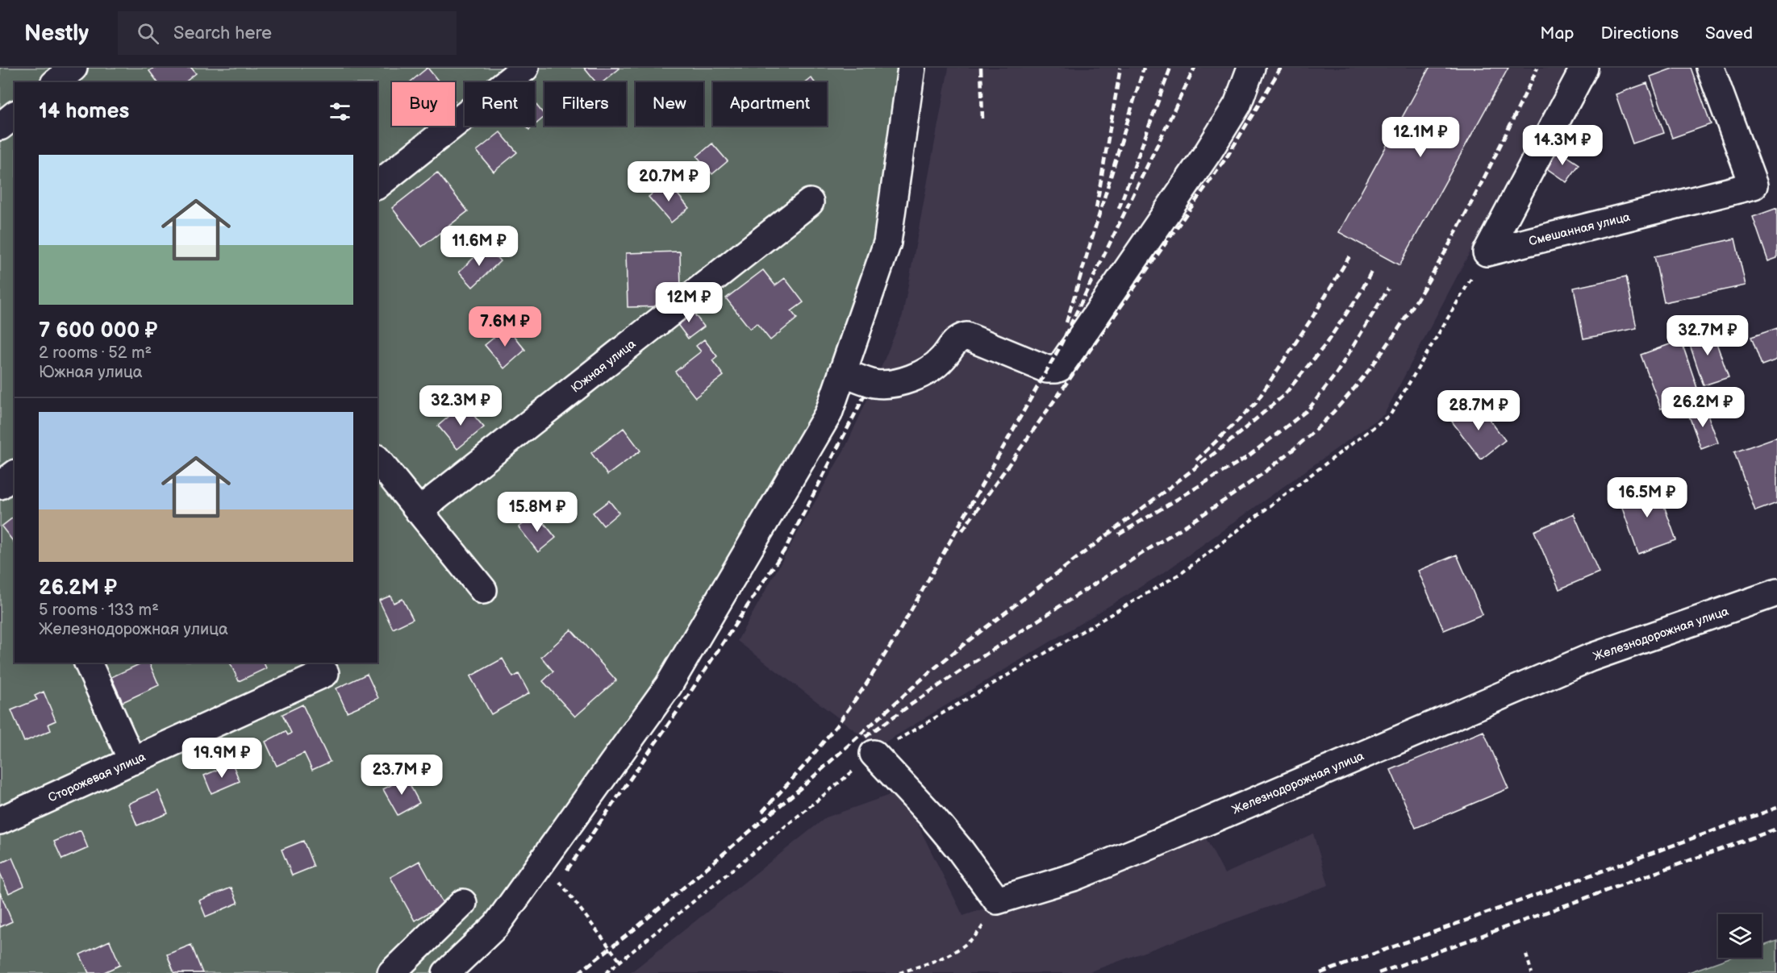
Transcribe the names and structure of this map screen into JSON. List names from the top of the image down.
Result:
{
  "streets": {
    "street": [
      "Смешанная улица",
      "Южная улица",
      "Железнодорожная улица",
      "Сторожевая улица"
    ]
  },
  "page": {
    "header": "Nestly",
    "search": "Search here",
    "nav": ["Map", "Directions", "Saved"],
    "chip": [
      "Buy",
      "Rent",
      "Filters",
      "New",
      "Apartment"
    ],
    "heading": "14 homes",
    "price": [
      "12.1M ₽",
      "14.3M ₽",
      "20.7M ₽",
      "11.6M ₽",
      "12M ₽",
      "7.6M ₽",
      "32.7M ₽",
      "32.3M ₽",
      "26.2M ₽",
      "28.7M ₽",
      "16.5M ₽",
      "15.8M ₽",
      "19.9M ₽",
      "23.7M ₽"
    ],
    "list": [
      {
        "name": "7 600 000 ₽",
        "note": "2 rooms · 52 m² · Южная улица"
      },
      {
        "name": "26.2M ₽",
        "note": "5 rooms · 133 m² · Железнодорожная улица"
      }
    ]
  }
}
